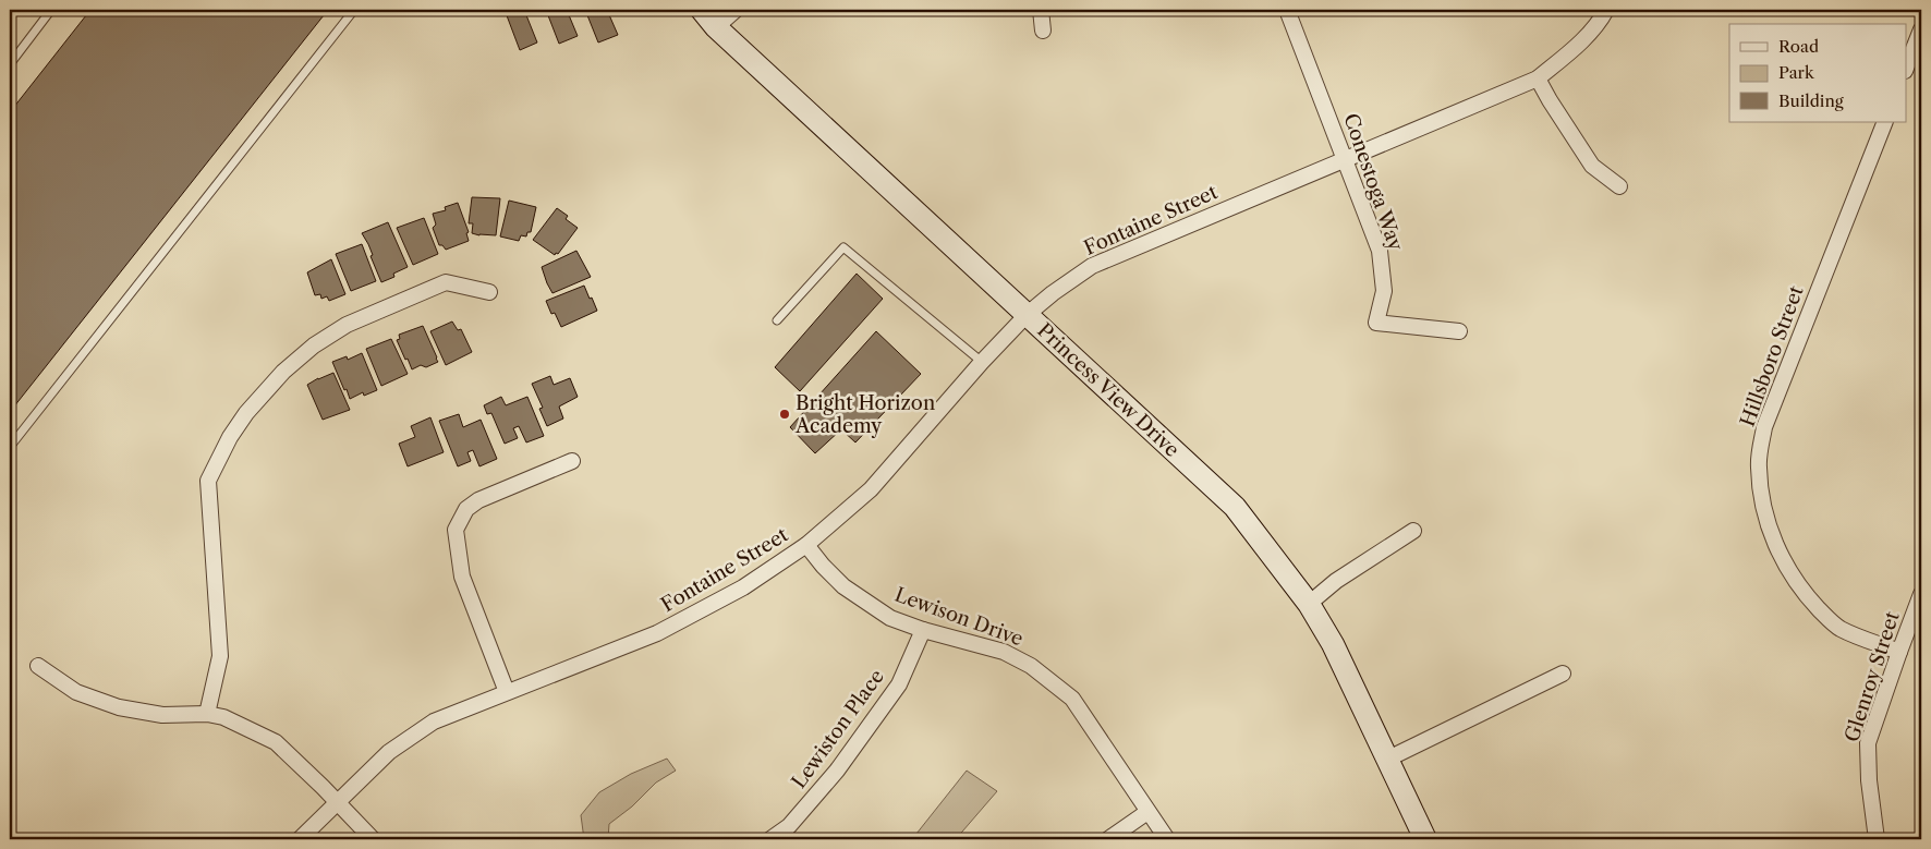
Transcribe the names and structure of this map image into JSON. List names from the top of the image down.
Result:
{
  "streets": {
    "main road": ["Princess View Drive"],
    "street": [
      "Conestoga Way",
      "Fontaine Street",
      "Hillsboro Street",
      "Lewison Drive",
      "Glenroy Street",
      "Lewiston Place"
    ]
  },
  "crossings": [
    ["Conestoga Way", "Fontaine Street"],
    ["Fontaine Street", "Princess View Drive"],
    ["Fontaine Street", "Lewison Drive"],
    ["Hillsboro Street", "Glenroy Street"],
    ["Lewison Drive", "Lewiston Place"]
  ],
  "places": ["Bright Horizon Academy"],
  "legend": ["Road", "Park", "Building"]
}
